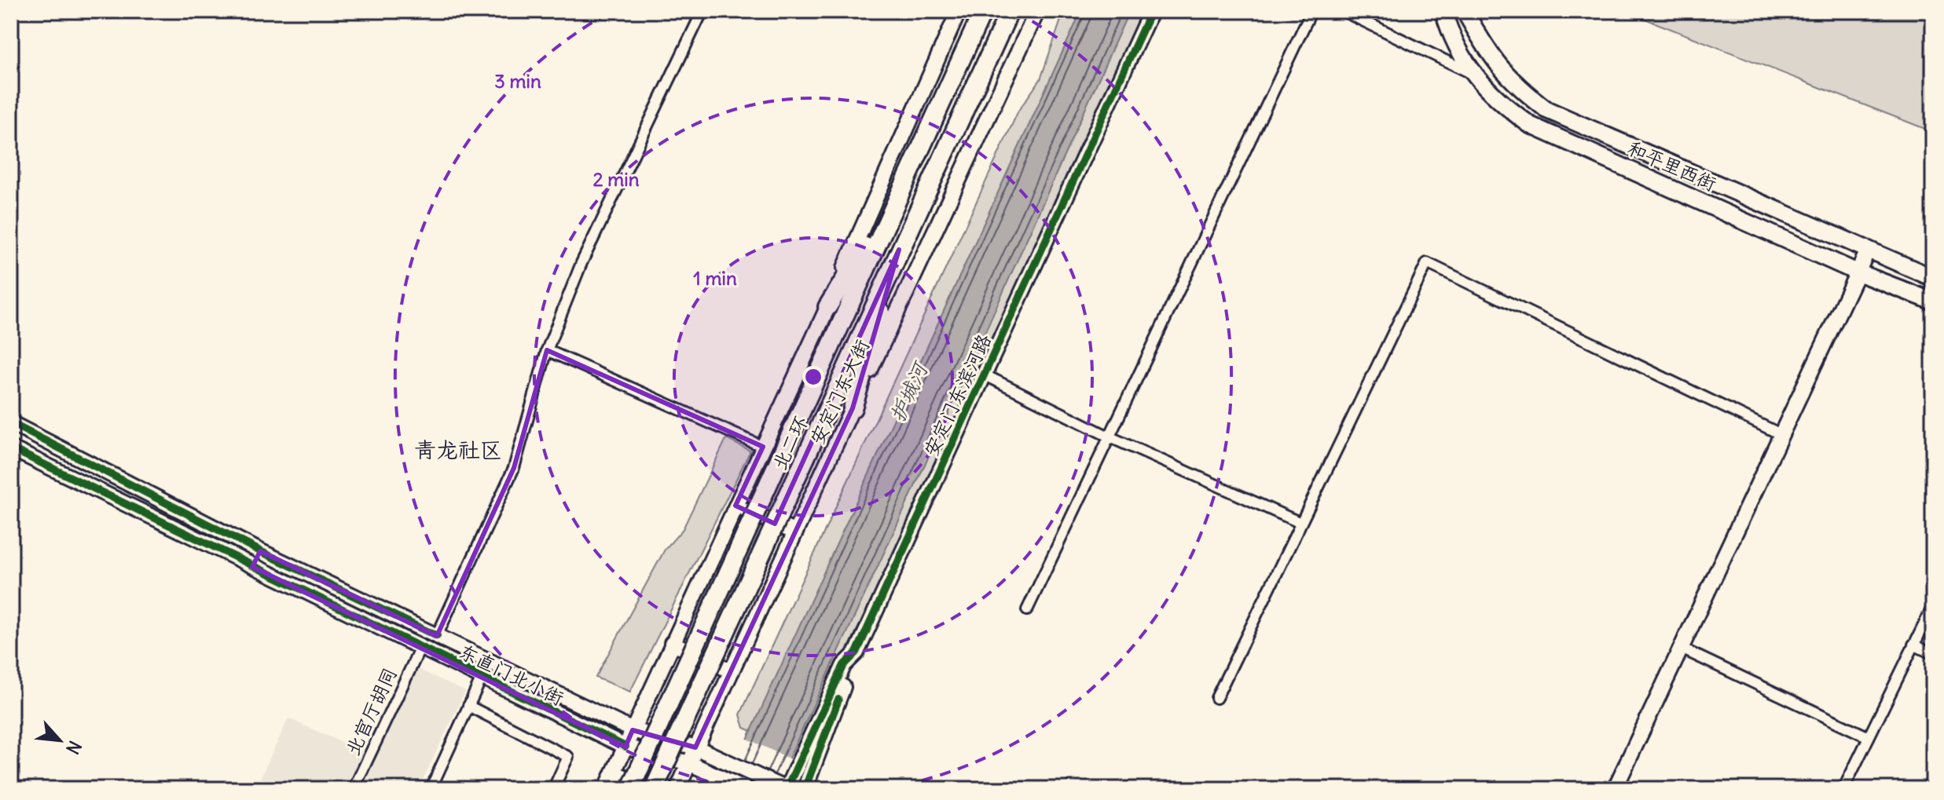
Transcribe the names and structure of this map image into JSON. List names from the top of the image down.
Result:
{
  "streets": {
    "highway": ["北二环"],
    "main road": ["和平里西街"],
    "street": [
      "安定门东大街",
      "安定门东滨河路",
      "东直门北小街",
      "北官厅胡同"
    ]
  },
  "crossings": [
    ["安定门东大街", "东直门北小街"],
    ["安定门东滨河路", "东直门北小街"],
    ["东直门北小街", "北官厅胡同"]
  ],
  "districts": ["青龙社区"],
  "water": ["护城河"],
  "north": "bottom right",
  "rings": ["3 min", "2 min", "1 min"]
}
